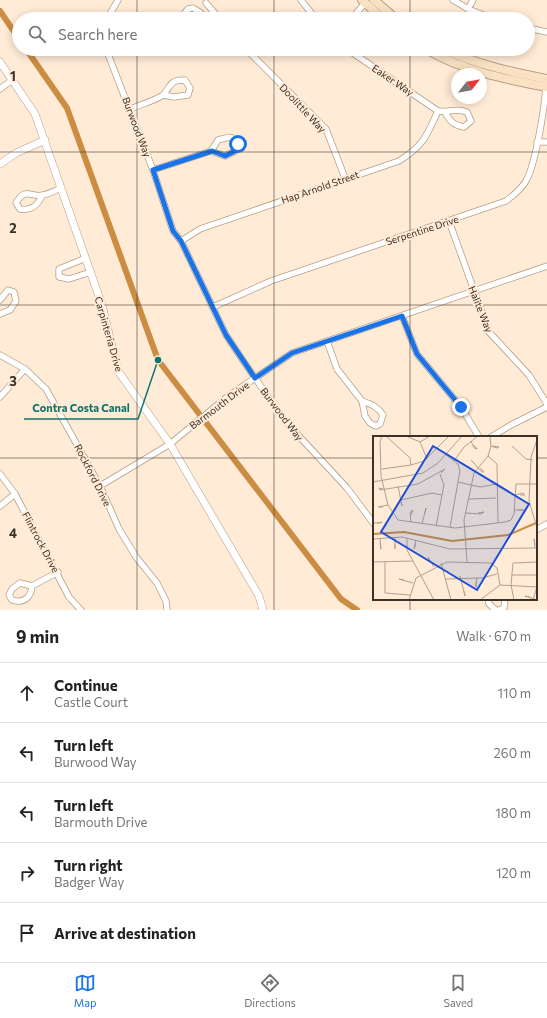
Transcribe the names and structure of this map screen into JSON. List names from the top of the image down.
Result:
{
  "streets": {
    "street": [
      "Eaker Way",
      "Doolittle Way",
      "Burwood Way",
      "Hap Arnold Street",
      "Serpentine Drive",
      "Halite Way",
      "Carpinteria Drive",
      "Barmouth Drive",
      "Rockford Drive",
      "Flintrock Drive"
    ]
  },
  "crossings": [
    ["Eaker Way", "Hap Arnold Street"],
    ["Doolittle Way", "Hap Arnold Street"],
    ["Burwood Way", "Hap Arnold Street"],
    ["Burwood Way", "Serpentine Drive"],
    ["Burwood Way", "Barmouth Drive"],
    ["Serpentine Drive", "Halite Way"],
    ["Halite Way", "Barmouth Drive"],
    ["Carpinteria Drive", "Barmouth Drive"],
    ["Barmouth Drive", "Rockford Drive"]
  ],
  "places": ["Contra Costa Canal"],
  "north": "top right",
  "page": {
    "search": "Search here",
    "heading": ["9 min", "Walk · 670 m"],
    "list": [
      ["Continue", "Castle Court", "110 m"],
      ["Turn left", "Burwood Way", "260 m"],
      ["Turn left", "Barmouth Drive", "180 m"],
      ["Turn right", "Badger Way", "120 m"],
      "Arrive at destination"
    ],
    "nav": ["Map", "Directions", "Saved"]
  },
  "grid": {
    "rows": [
      "1",
      "2",
      "3",
      "4"
    ]
  }
}
